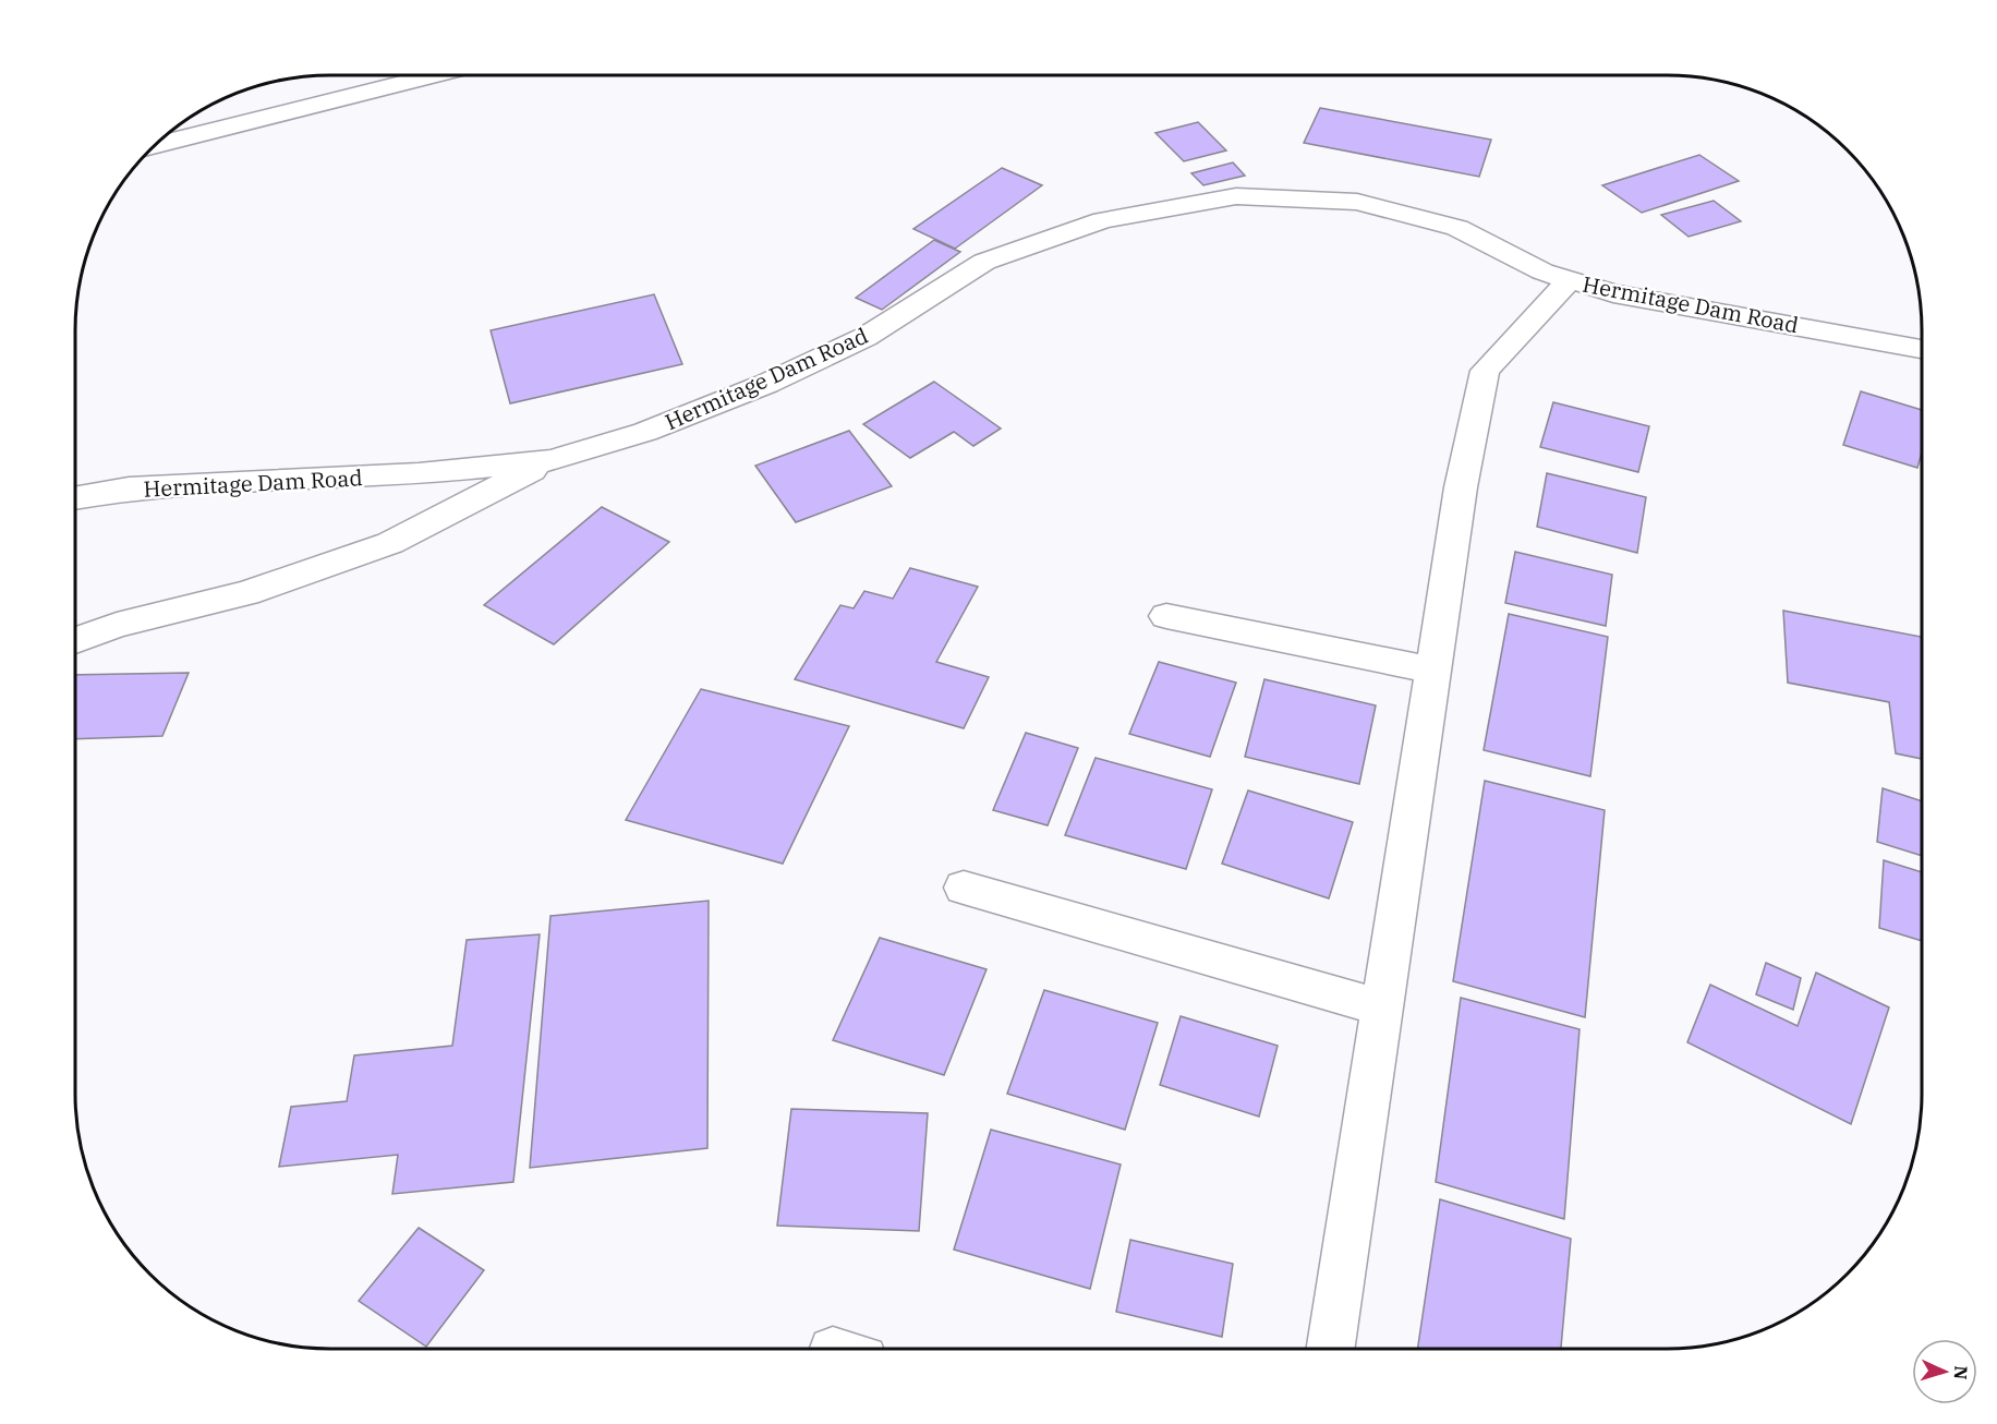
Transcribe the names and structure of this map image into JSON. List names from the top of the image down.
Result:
{
  "streets": {
    "street": ["Hermitage Dam Road"]
  },
  "north": "right"
}
